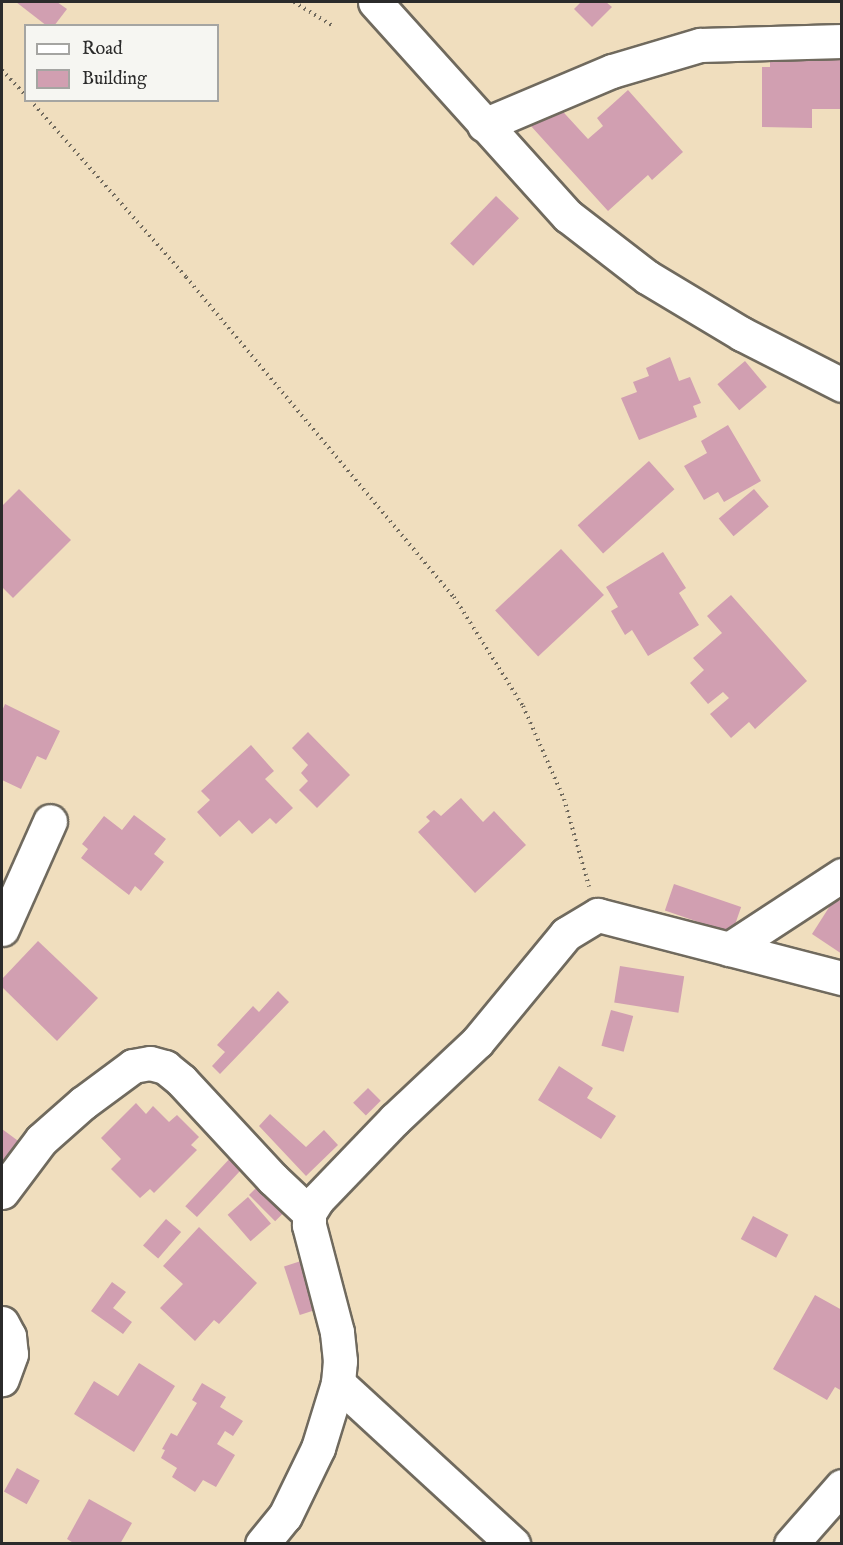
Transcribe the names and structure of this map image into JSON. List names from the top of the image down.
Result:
{
  "legend": ["Road", "Building"]
}
